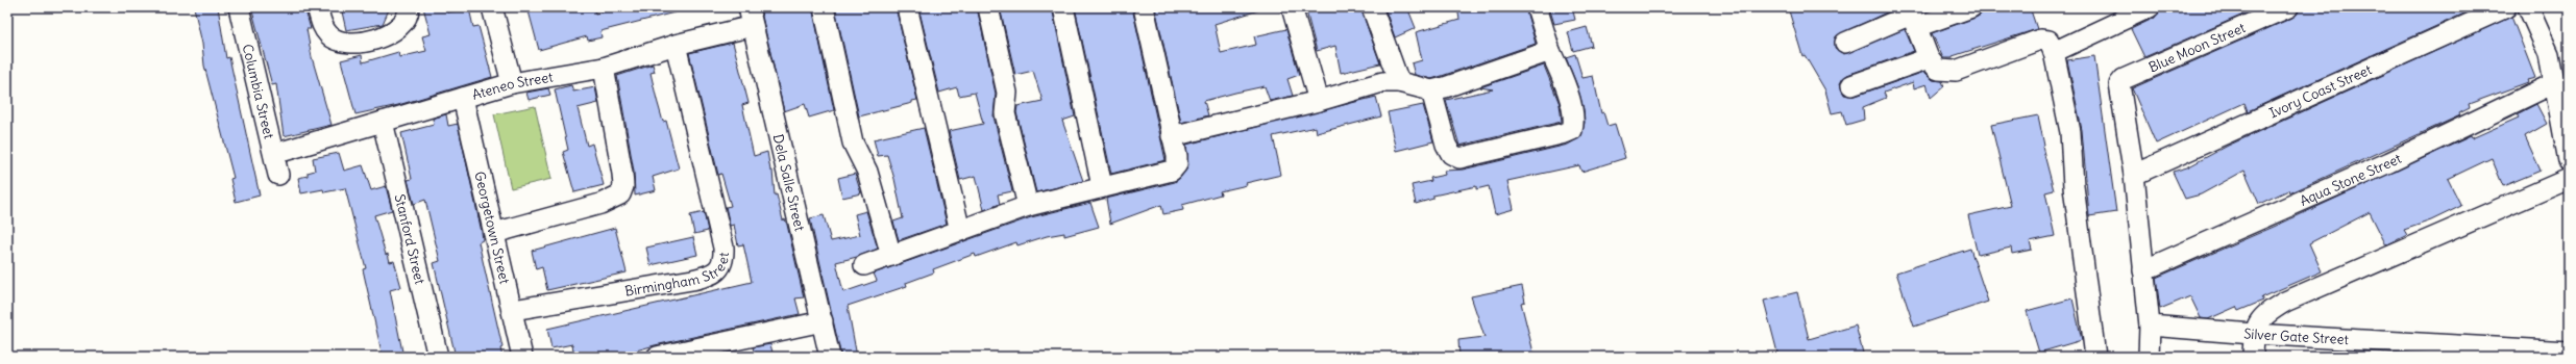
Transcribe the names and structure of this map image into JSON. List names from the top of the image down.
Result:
{
  "streets": {
    "street": [
      "Blue Moon Street",
      "Ateneo Street",
      "Ivory Coast Street",
      "Columbia Street",
      "Aqua Stone Street",
      "Dela Salle Street",
      "Georgetown Street",
      "Stanford Street",
      "Birmingham Street",
      "Silver Gate Street"
    ]
  },
  "crossings": [
    ["Blue Moon Street", "Ivory Coast Street"],
    ["Ateneo Street", "Columbia Street"],
    ["Ateneo Street", "Dela Salle Street"],
    ["Ateneo Street", "Georgetown Street"],
    ["Ateneo Street", "Stanford Street"],
    ["Ateneo Street", "Birmingham Street"],
    ["Georgetown Street", "Birmingham Street"]
  ]
}
